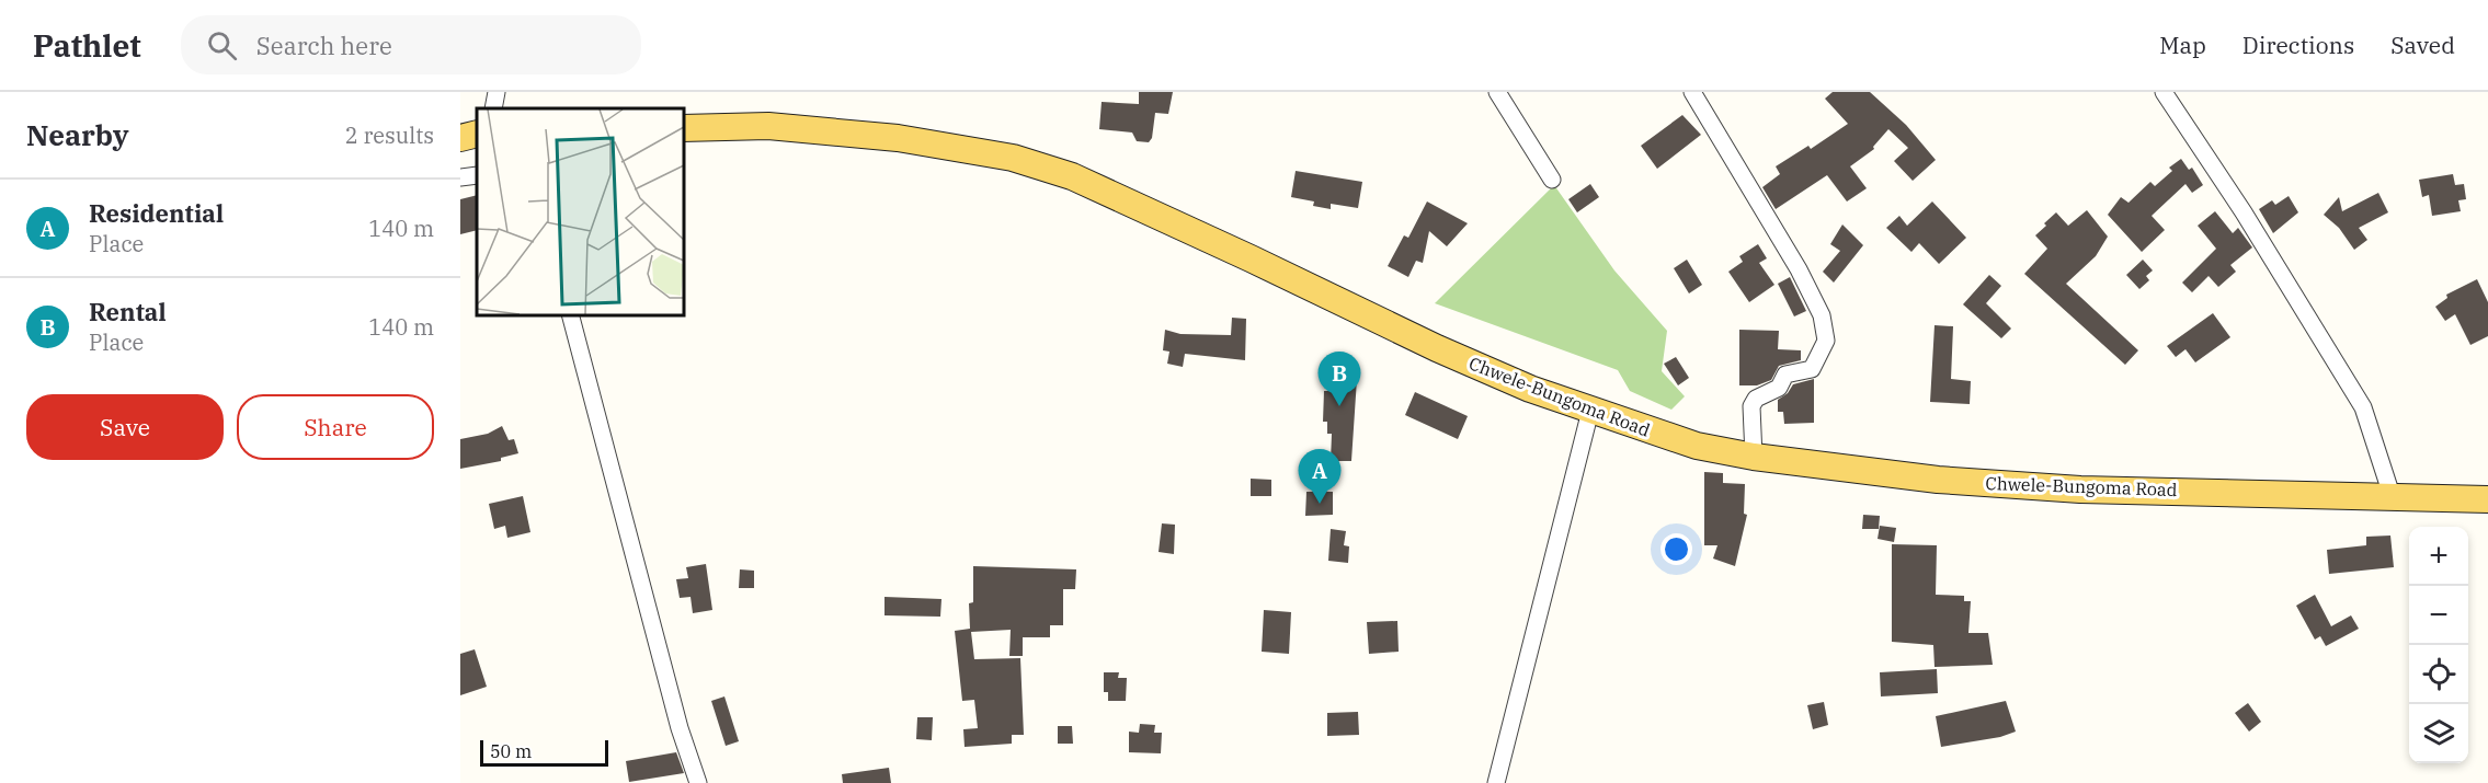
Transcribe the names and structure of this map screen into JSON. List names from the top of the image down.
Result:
{
  "streets": {
    "main road": ["Chwele-Bungoma Road"]
  },
  "scale_bar": "50 m",
  "page": {
    "header": "Pathlet",
    "search": "Search here",
    "nav": ["Map", "Directions", "Saved"],
    "heading": ["Nearby", "2 results"],
    "list": [
      {
        "mark": "A",
        "name": "Residential",
        "note": "Place",
        "value": "140 m"
      },
      {
        "mark": "B",
        "name": "Rental",
        "note": "Place",
        "value": "140 m"
      }
    ],
    "pins": ["B", "A"],
    "buttons": ["Save", "Share"],
    "map_buttons": ["+", "−"],
    "scale": "50 m"
  }
}
